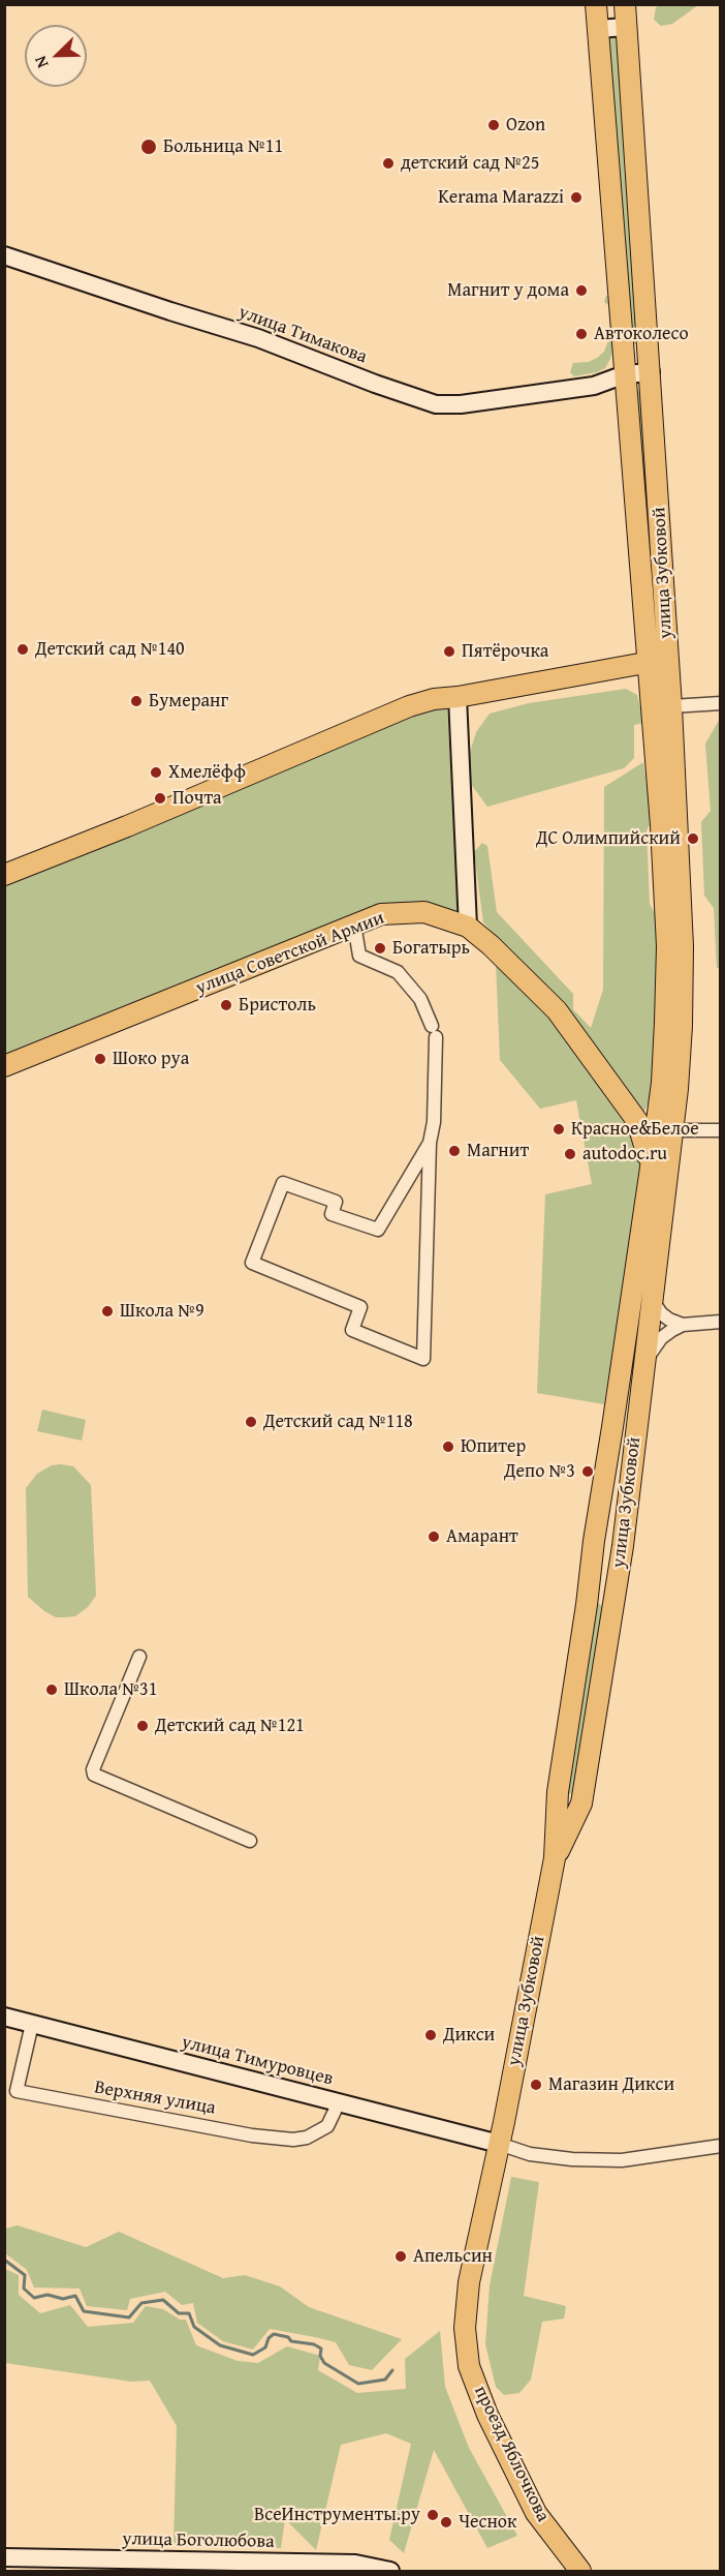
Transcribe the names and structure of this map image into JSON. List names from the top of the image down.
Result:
{
  "streets": {
    "main road": ["улица Зубковой", "улица Советской Армии", "проезд Яблочкова"],
    "street": [
      "улица Тимакова",
      "улица Тимуровцев",
      "Верхняя улица",
      "улица Боголюбова"
    ]
  },
  "crossings": [
    ["улица Тимакова", "улица Зубковой"],
    ["улица Зубковой", "улица Советской Армии"],
    ["улица Зубковой", "улица Тимуровцев"],
    ["улица Зубковой", "проезд Яблочкова"],
    ["улица Тимуровцев", "Верхняя улица"],
    ["улица Тимуровцев", "проезд Яблочкова"]
  ],
  "places": [
    "Ozon",
    "Больница №11",
    "детский сад №25",
    "Kerama Marazzi",
    "Магнит у дома",
    "Автоколесо",
    "Детский сад №140",
    "Пятёрочка",
    "Бумеранг",
    "Хмелёфф",
    "Почта",
    "ДС Олимпийский",
    "Богатырь",
    "Бристоль",
    "Шоко руа",
    "Красное&Белое",
    "Магнит",
    "autodoc.ru",
    "Школа №9",
    "Детский сад №118",
    "Юпитер",
    "Депо №3",
    "Амарант",
    "Школа №31",
    "Детский сад №121",
    "Дикси",
    "Магазин Дикси",
    "Апельсин",
    "ВсеИнструменты.ру",
    "Чеснок"
  ],
  "north": "bottom left"
}
